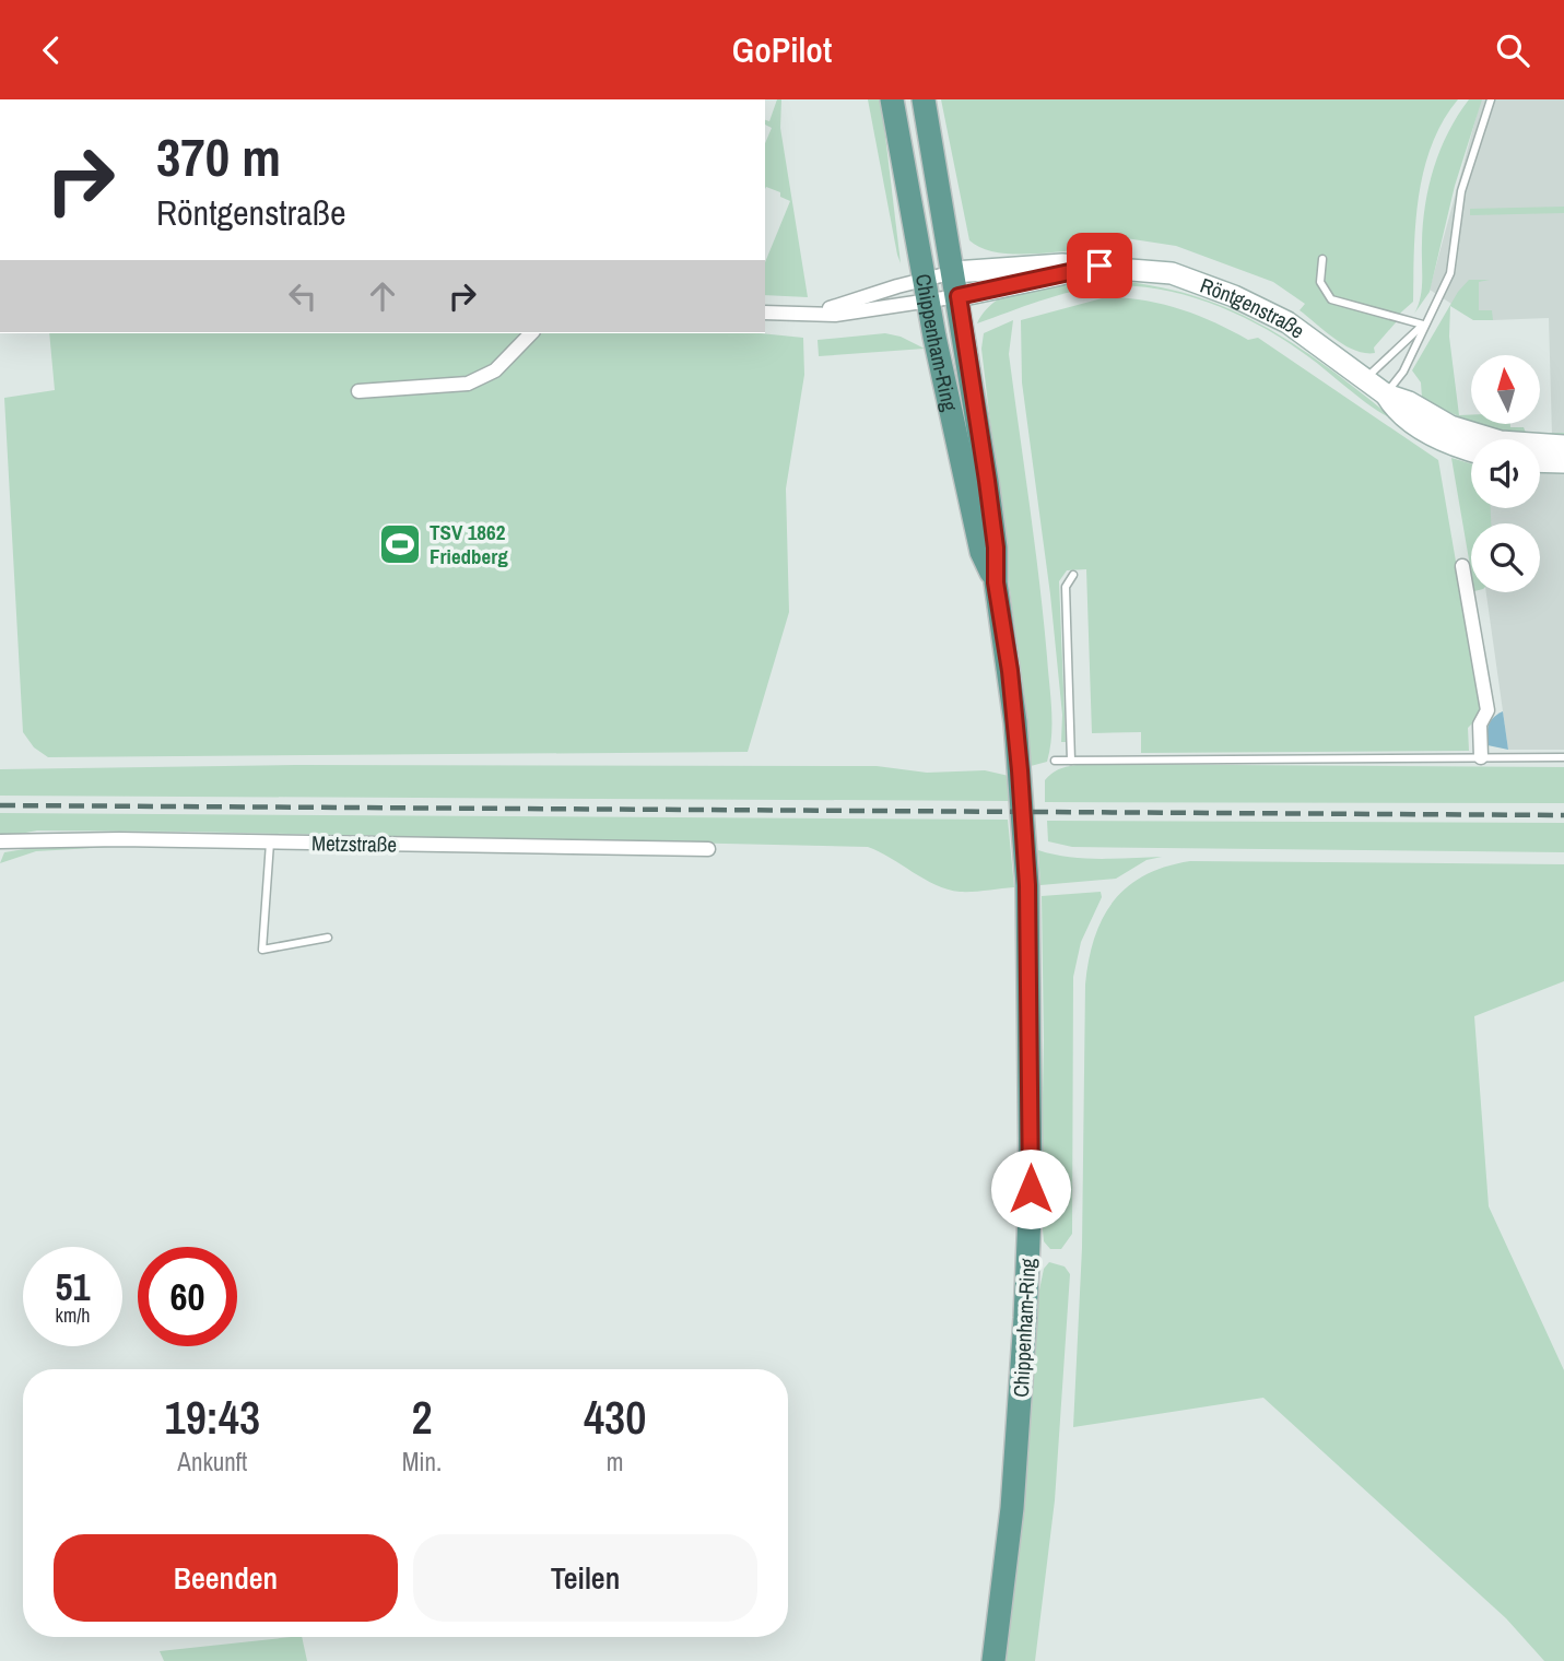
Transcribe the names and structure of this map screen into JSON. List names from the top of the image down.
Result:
{
  "streets": {
    "main road": ["Chippenham-Ring"],
    "street": ["Röntgenstraße", "Metzstraße"]
  },
  "crossings": [
    ["Röntgenstraße", "Chippenham-Ring"]
  ],
  "places": {
    "sports": ["TSV 1862 Friedberg"]
  },
  "north": "top",
  "page": {
    "header": "GoPilot",
    "turn": ["370 m", "Röntgenstraße"],
    "speed": "51 km/h",
    "limit": "60",
    "eta": [
      "19:43",
      "Ankunft",
      "2",
      "Min.",
      "430",
      "m"
    ],
    "buttons": ["Beenden", "Teilen"]
  }
}
